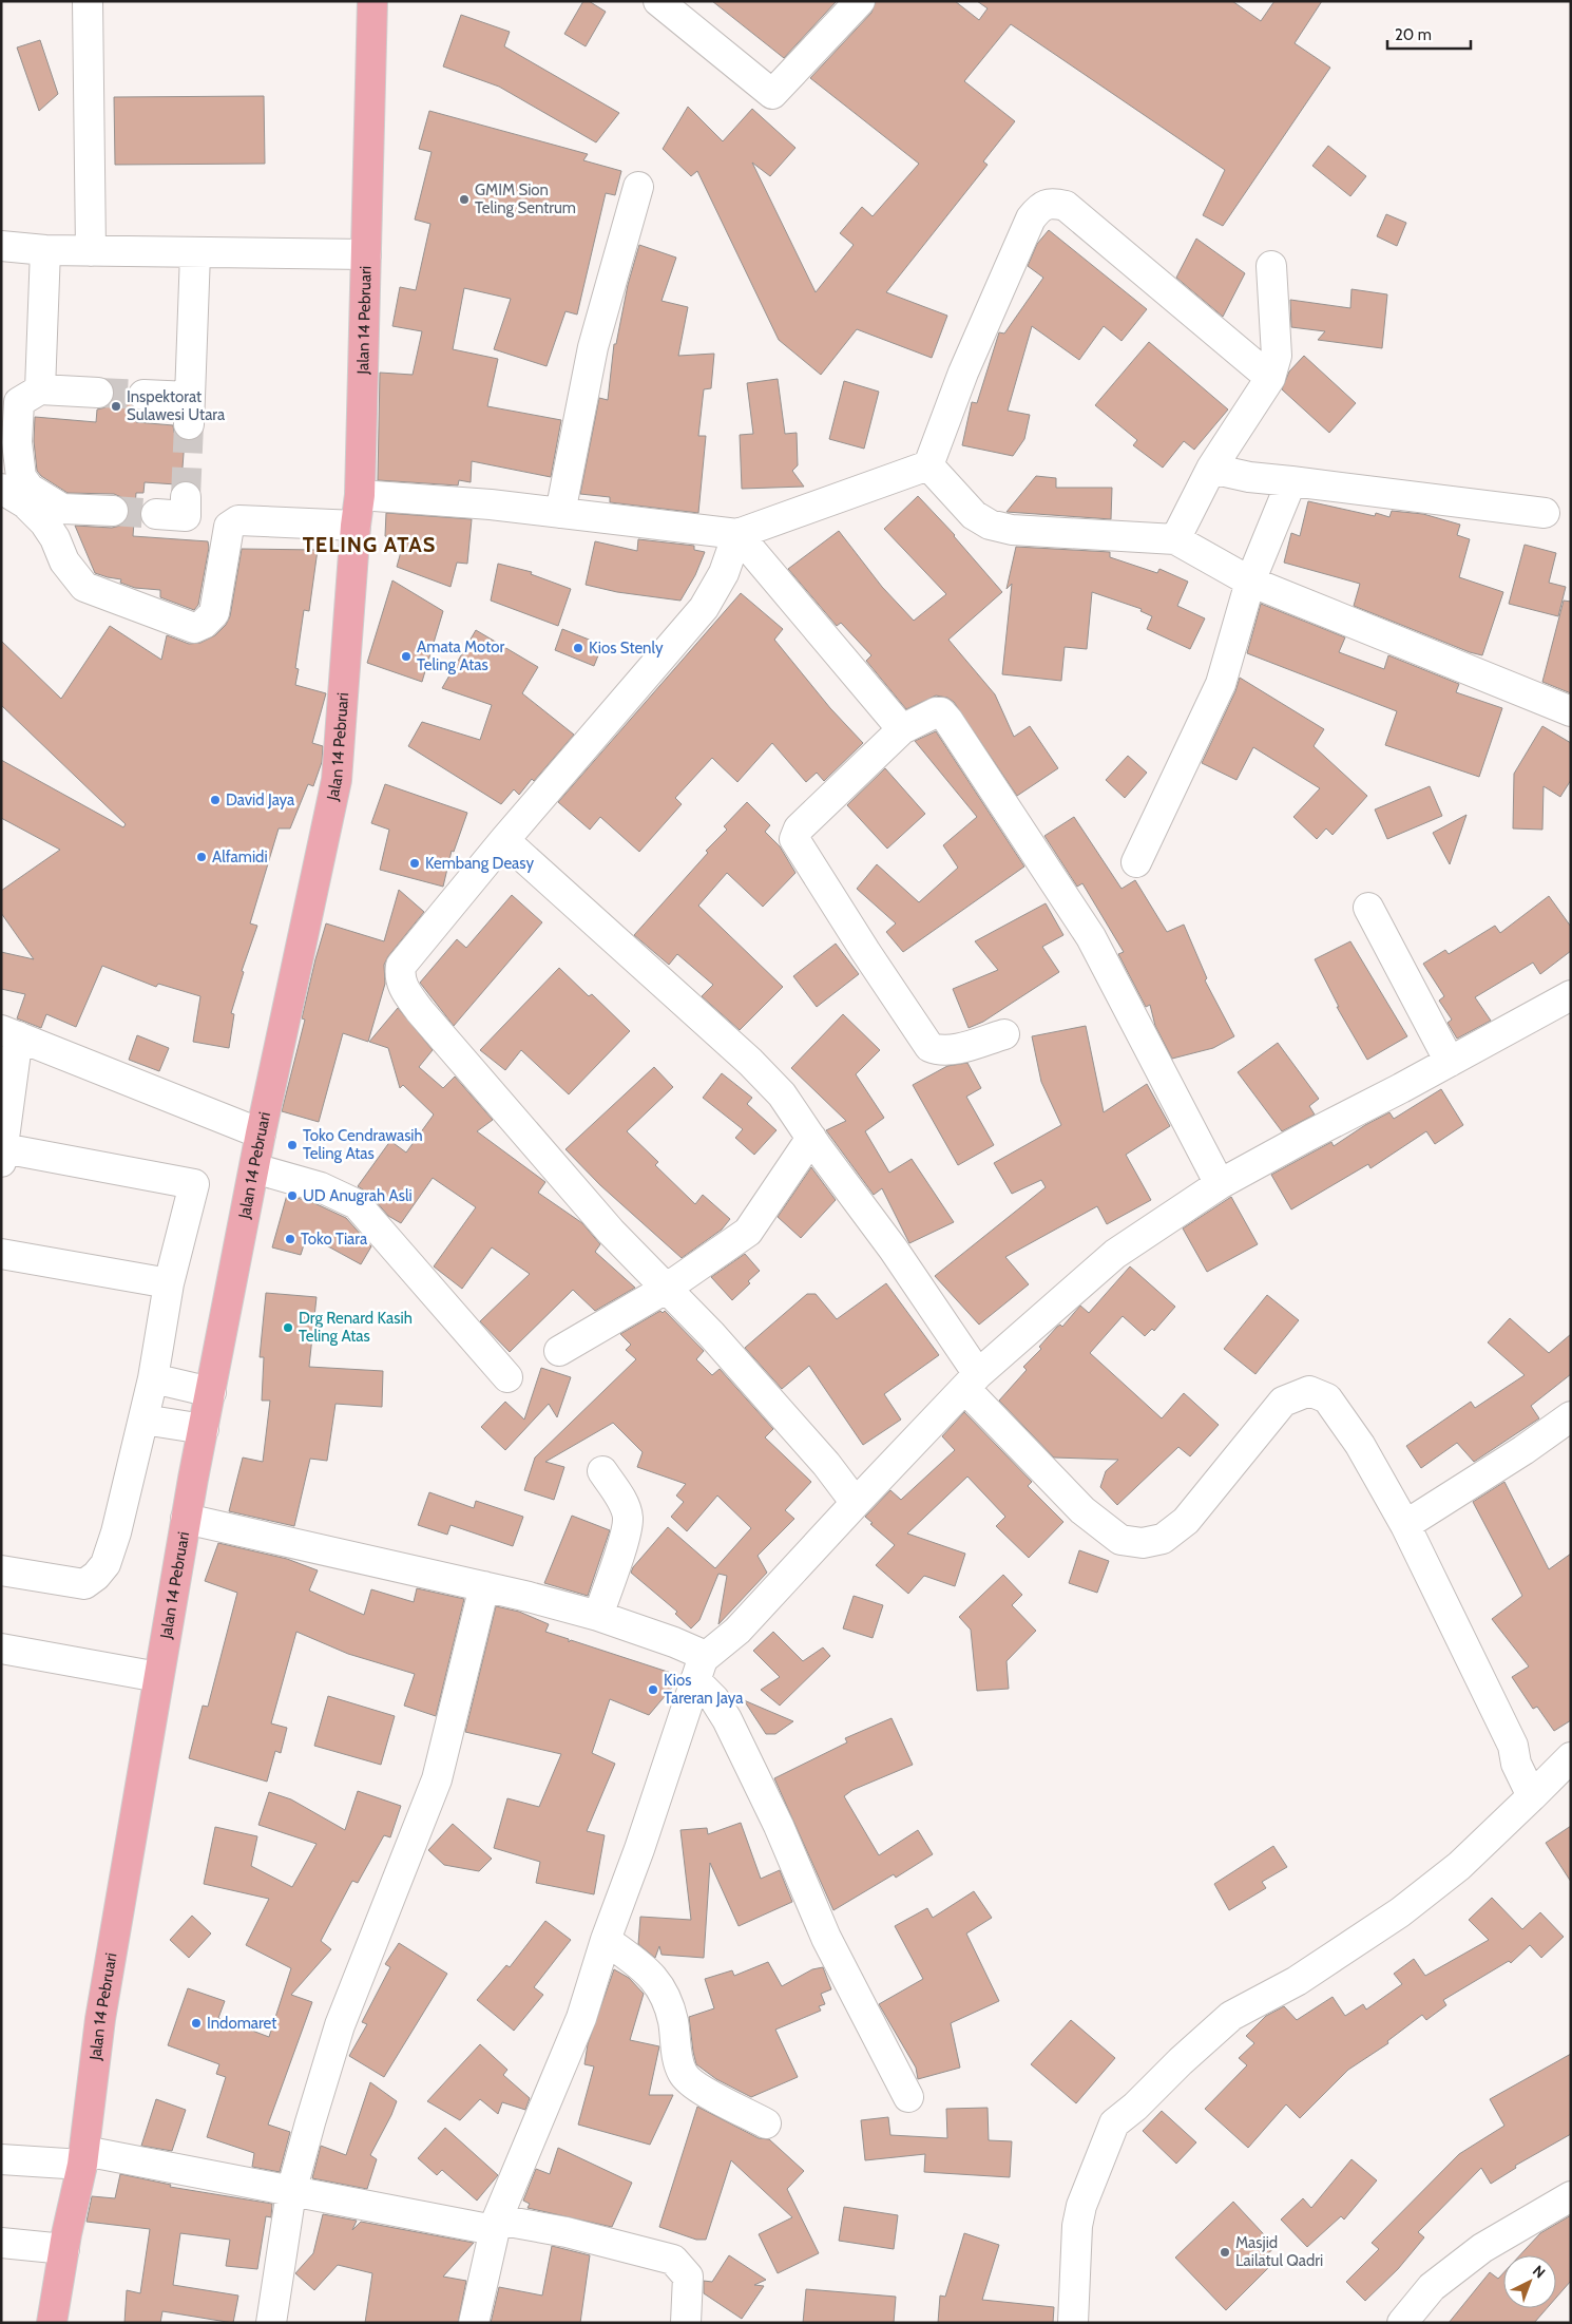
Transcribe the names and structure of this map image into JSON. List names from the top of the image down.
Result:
{
  "streets": {
    "main road": ["Jalan 14 Pebruari"]
  },
  "districts": ["TELING ATAS"],
  "places": [
    "GMIM Sion Teling Sentrum",
    "Inspektorat Sulawesi Utara",
    "Kios Stenly",
    "Amata Motor Teling Atas",
    "David Jaya",
    "Alfamidi",
    "Kembang Deasy",
    "Toko Cendrawasih Teling Atas",
    "UD Anugrah Asli",
    "Toko Tiara",
    "Drg Renard Kasih Teling Atas",
    "Kios Tareran Jaya",
    "Indomaret",
    "Masjid Lailatul Qadri"
  ],
  "scale_bar": "20 m",
  "north": "top right"
}
